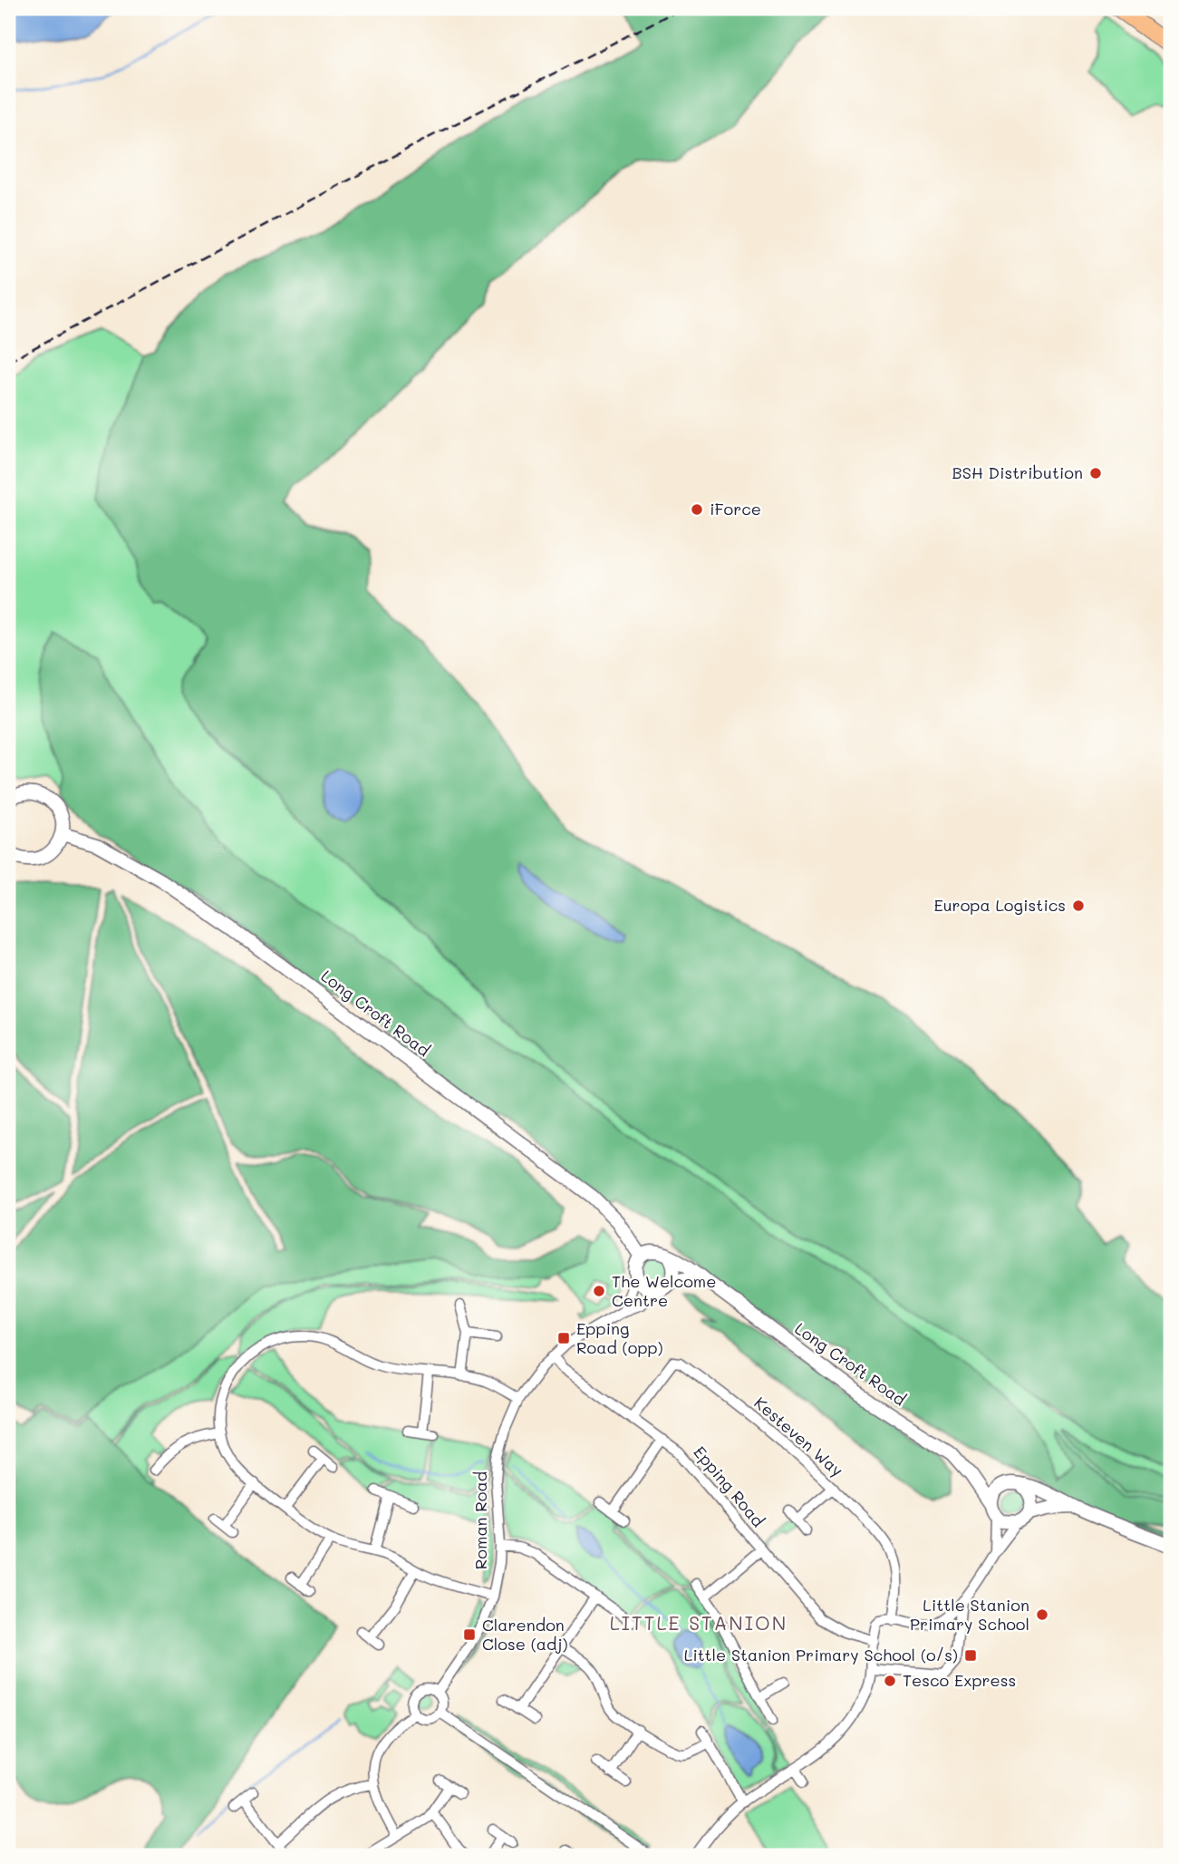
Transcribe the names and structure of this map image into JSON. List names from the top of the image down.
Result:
{
  "streets": {
    "street": [
      "Long Croft Road",
      "Kesteven Way",
      "Epping Road",
      "Roman Road"
    ]
  },
  "crossings": [
    ["Long Croft Road", "Roman Road"],
    ["Kesteven Way", "Epping Road"],
    ["Epping Road", "Roman Road"]
  ],
  "districts": ["LITTLE STANION"],
  "places": {
    "other": [
      "BSH Distribution",
      "iForce",
      "Europa Logistics",
      "The Welcome Centre",
      "Little Stanion Primary School",
      "Tesco Express"
    ],
    "transit": ["Epping Road (opp)", "Clarendon Close (adj)", "Little Stanion Primary School (o/s)"]
  }
}
